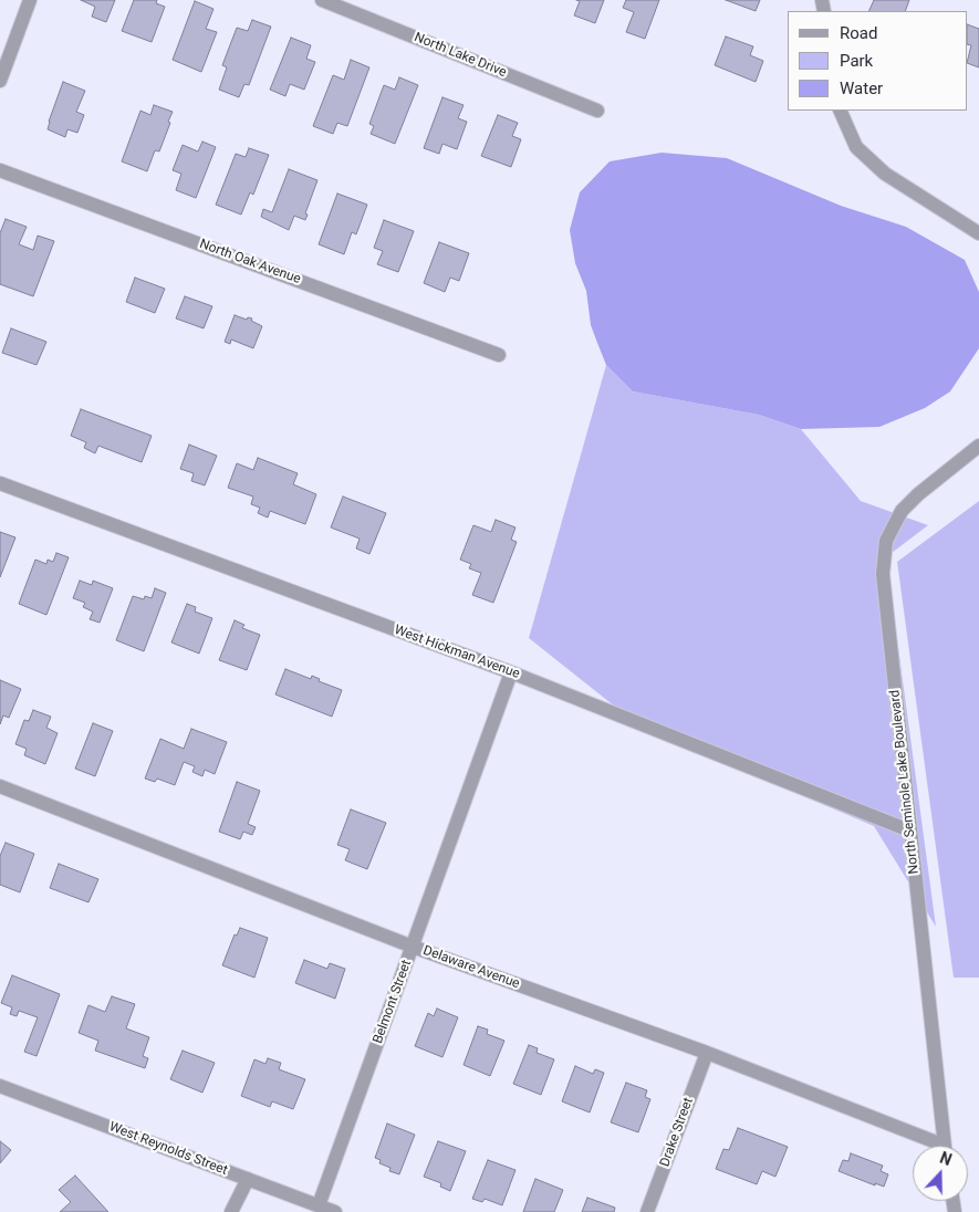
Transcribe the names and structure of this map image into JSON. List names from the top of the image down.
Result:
{
  "streets": {
    "street": [
      "North Lake Drive",
      "North Oak Avenue",
      "West Hickman Avenue",
      "North Seminole Lake Boulevard",
      "Delaware Avenue",
      "Belmont Street",
      "Drake Street",
      "West Reynolds Street"
    ]
  },
  "crossings": [
    ["West Hickman Avenue", "North Seminole Lake Boulevard"],
    ["West Hickman Avenue", "Belmont Street"],
    ["Delaware Avenue", "Belmont Street"],
    ["Delaware Avenue", "Drake Street"],
    ["Belmont Street", "West Reynolds Street"]
  ],
  "legend": ["Road", "Park", "Water"],
  "north": "top"
}
